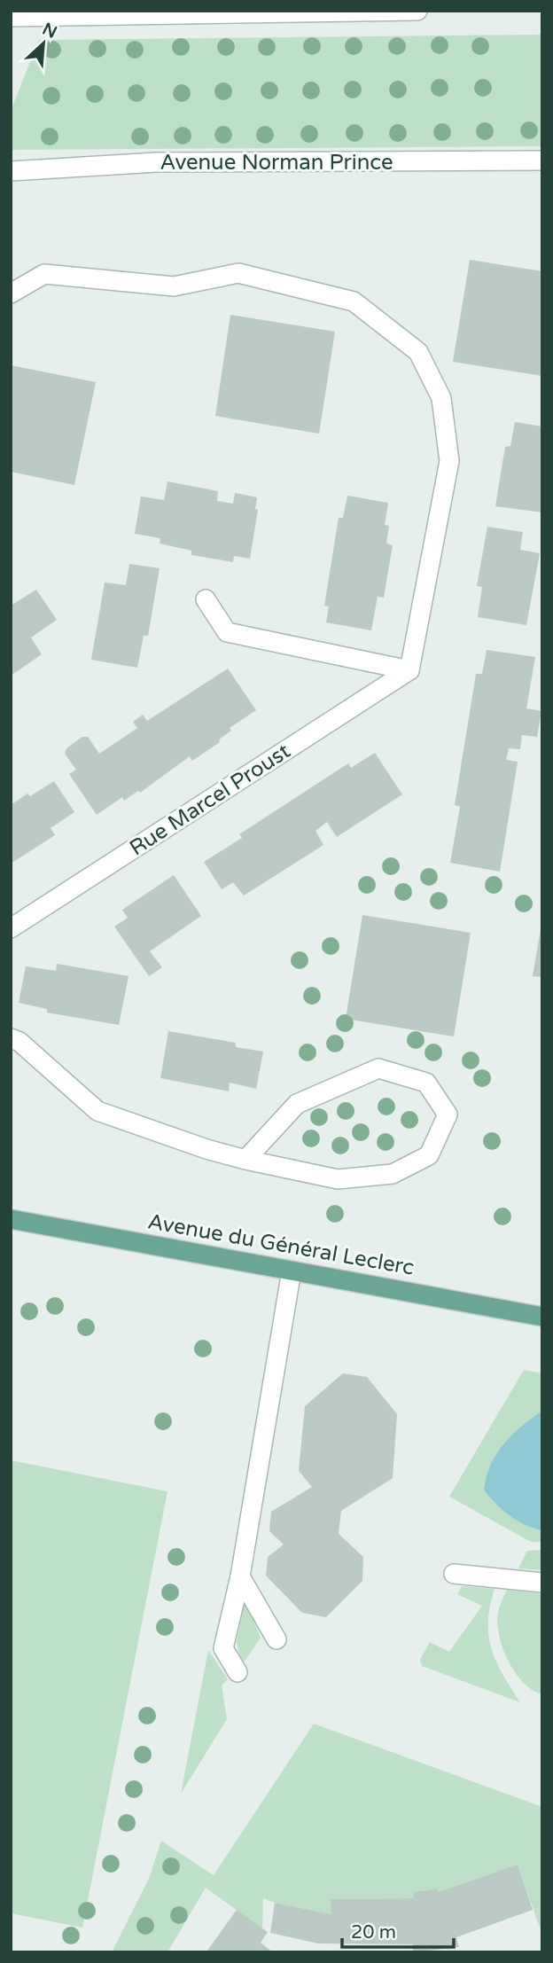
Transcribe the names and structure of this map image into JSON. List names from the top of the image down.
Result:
{
  "streets": {
    "main road": ["Avenue du Général Leclerc"],
    "street": ["Avenue Norman Prince", "Rue Marcel Proust"]
  },
  "scale_bar": "20 m",
  "north": "top right"
}
